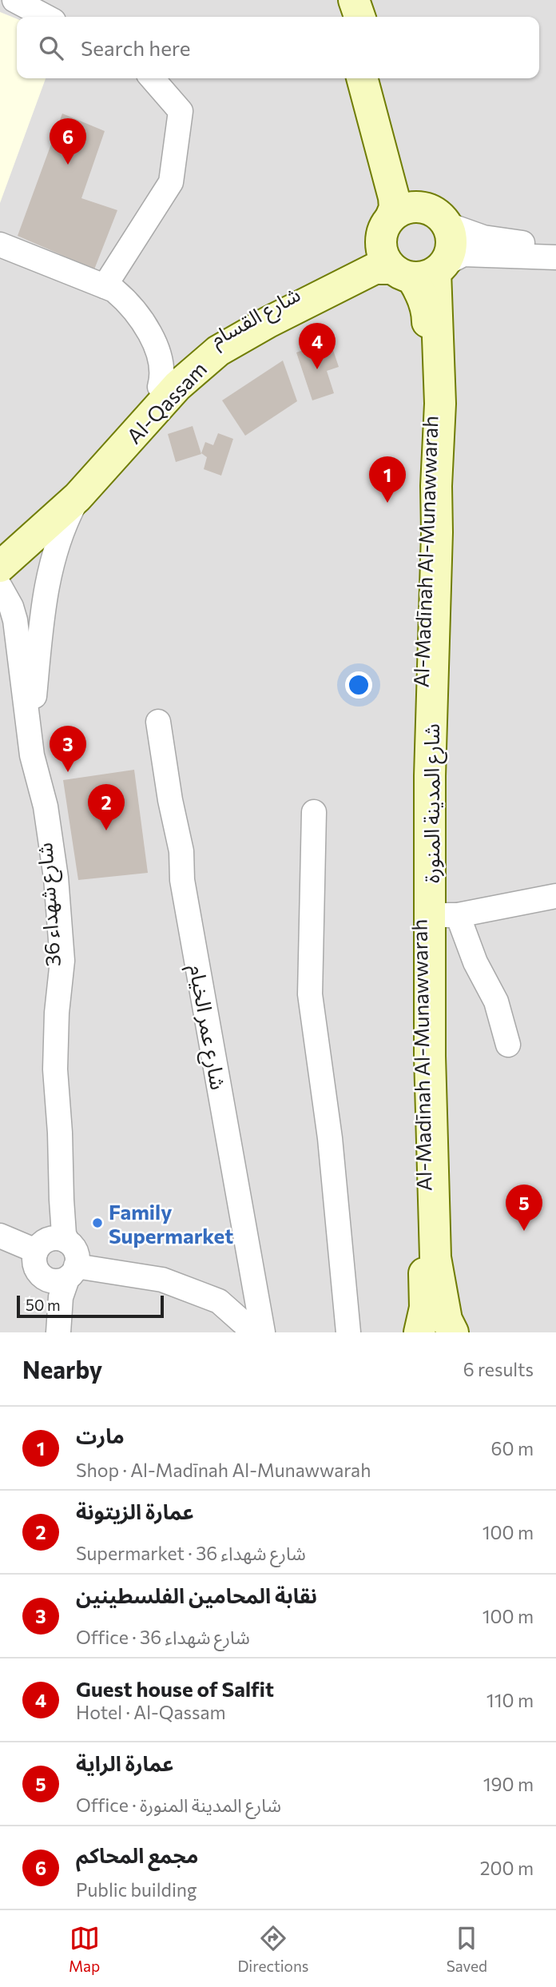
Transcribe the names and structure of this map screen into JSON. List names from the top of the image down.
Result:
{
  "streets": {
    "main road": [
      "شارع القسام",
      "Al-Qassam",
      "Al-Madīnah Al-Munawwarah",
      "شارع المدينة المنورة"
    ],
    "street": ["شارع شهداء 36", "شارع عمر الخيام"]
  },
  "crossings": [
    ["شارع القسام", "Al-Qassam"],
    ["شارع القسام", "Al-Madīnah Al-Munawwarah"],
    ["شارع القسام", "شارع المدينة المنورة"],
    ["Al-Qassam", "Al-Madīnah Al-Munawwarah"],
    ["Al-Qassam", "شارع المدينة المنورة"],
    ["Al-Madīnah Al-Munawwarah", "شارع المدينة المنورة"]
  ],
  "places": ["Family Supermarket"],
  "scale_bar": "50 m",
  "page": {
    "search": "Search here",
    "pins": [
      "6",
      "4",
      "1",
      "3",
      "2",
      "5"
    ],
    "scale": "50 m",
    "heading": ["Nearby", "6 results"],
    "list": [
      {
        "mark": "1",
        "name": "مارت",
        "note": "Shop · Al-Madīnah Al-Munawwarah",
        "value": "60 m"
      },
      {
        "mark": "2",
        "name": "عمارة الزيتونة",
        "note": "Supermarket · شارع شهداء 36",
        "value": "100 m"
      },
      {
        "mark": "3",
        "name": "نقابة المحامين الفلسطينين",
        "note": "Office · شارع شهداء 36",
        "value": "100 m"
      },
      {
        "mark": "4",
        "name": "Guest house of Salfit",
        "note": "Hotel · Al-Qassam",
        "value": "110 m"
      },
      {
        "mark": "5",
        "name": "عمارة الراية",
        "note": "Office · شارع المدينة المنورة",
        "value": "190 m"
      },
      {
        "mark": "6",
        "name": "مجمع المحاكم",
        "note": "Public building",
        "value": "200 m"
      }
    ],
    "nav": ["Map", "Directions", "Saved"]
  }
}
